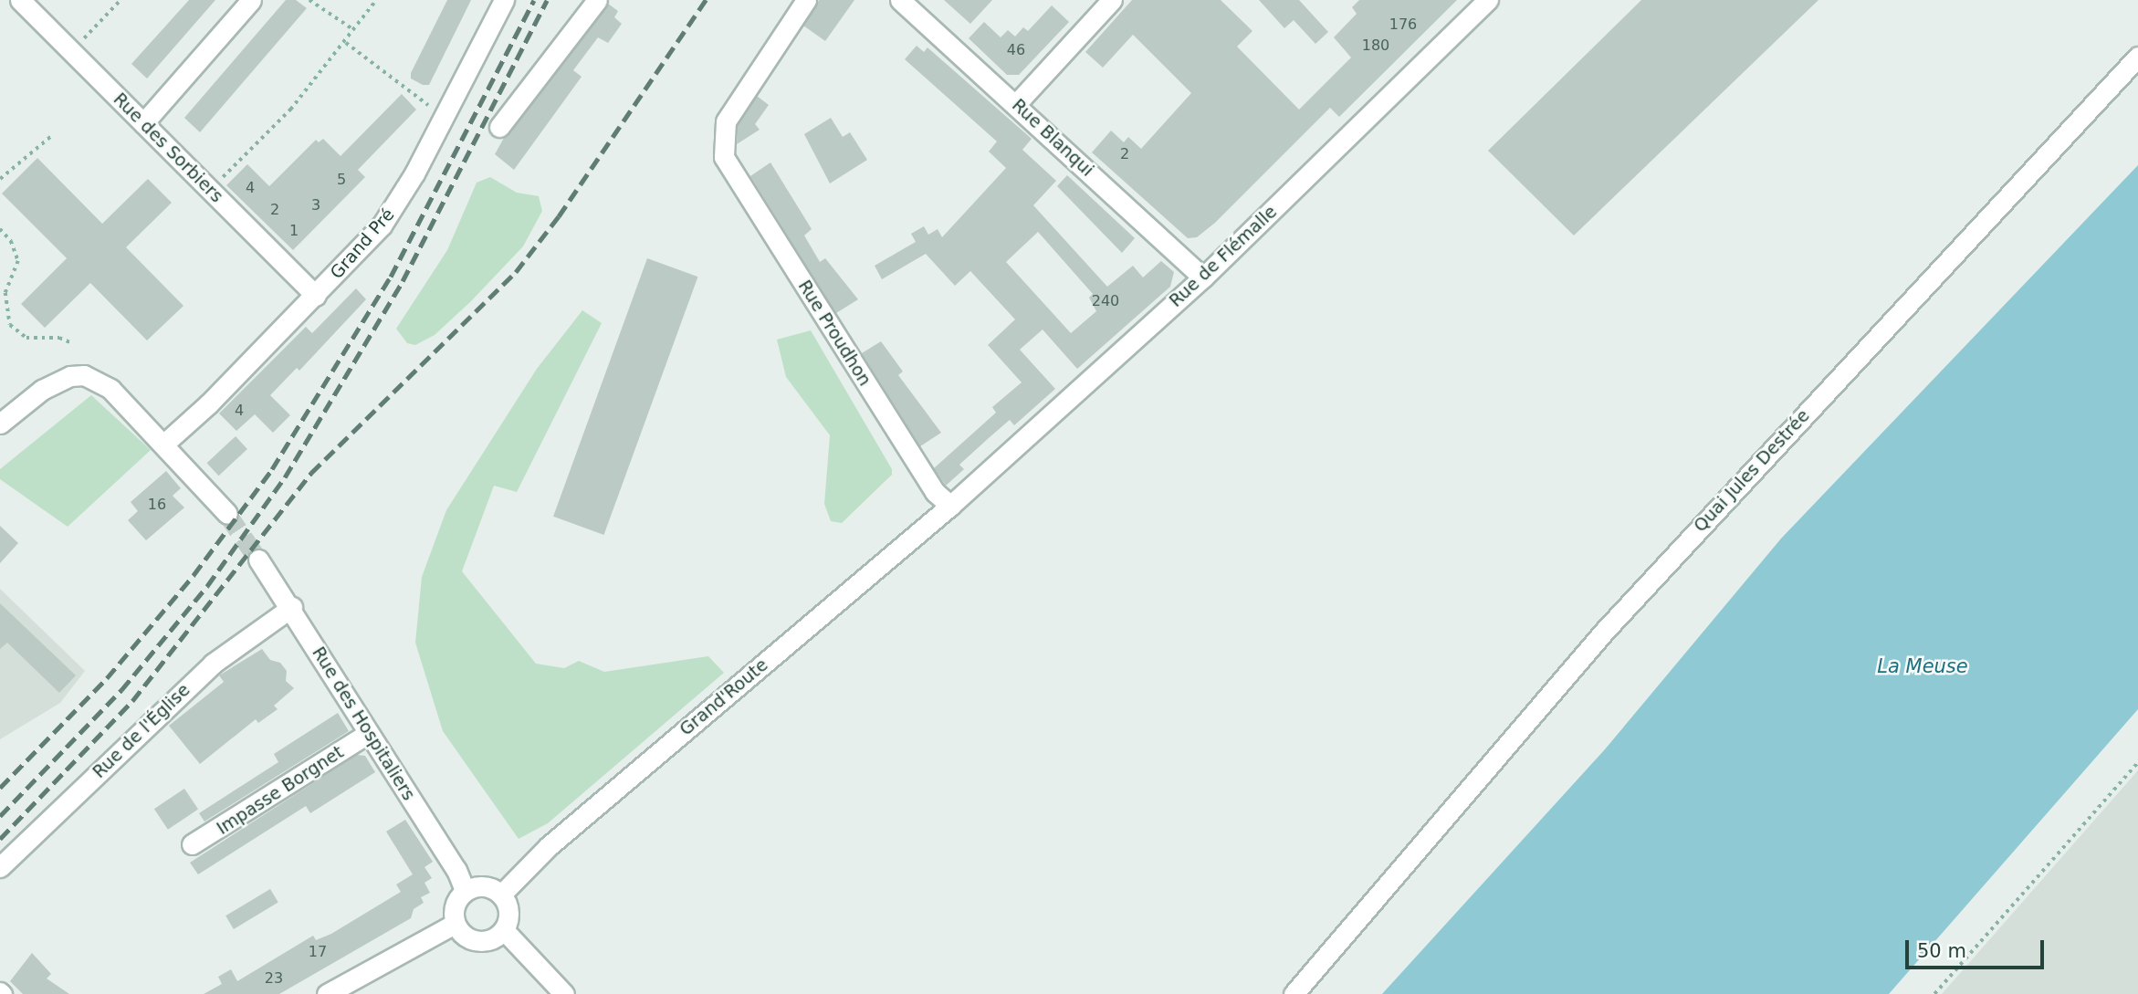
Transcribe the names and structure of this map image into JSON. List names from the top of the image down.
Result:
{
  "streets": {
    "street": [
      "Rue Blanqui",
      "Rue des Sorbiers",
      "Grand Pré",
      "Rue de Flémalle",
      "Rue Proudhon",
      "Quai Jules Destrée",
      "Grand'Route",
      "Rue des Hospitaliers",
      "Rue de l'Église",
      "Impasse Borgnet"
    ]
  },
  "crossings": [
    ["Rue Blanqui", "Rue de Flémalle"],
    ["Rue des Sorbiers", "Grand Pré"],
    ["Rue de Flémalle", "Rue Proudhon"],
    ["Rue de Flémalle", "Grand'Route"],
    ["Rue Proudhon", "Grand'Route"],
    ["Grand'Route", "Rue des Hospitaliers"],
    ["Rue des Hospitaliers", "Rue de l'Église"],
    ["Rue des Hospitaliers", "Impasse Borgnet"]
  ],
  "water": ["La Meuse"],
  "house_numbers": [
    "176",
    "180",
    "46",
    "2",
    "5",
    "4",
    "3",
    "2",
    "1",
    "240",
    "4",
    "16",
    "17",
    "23"
  ],
  "scale_bar": "50 m"
}
